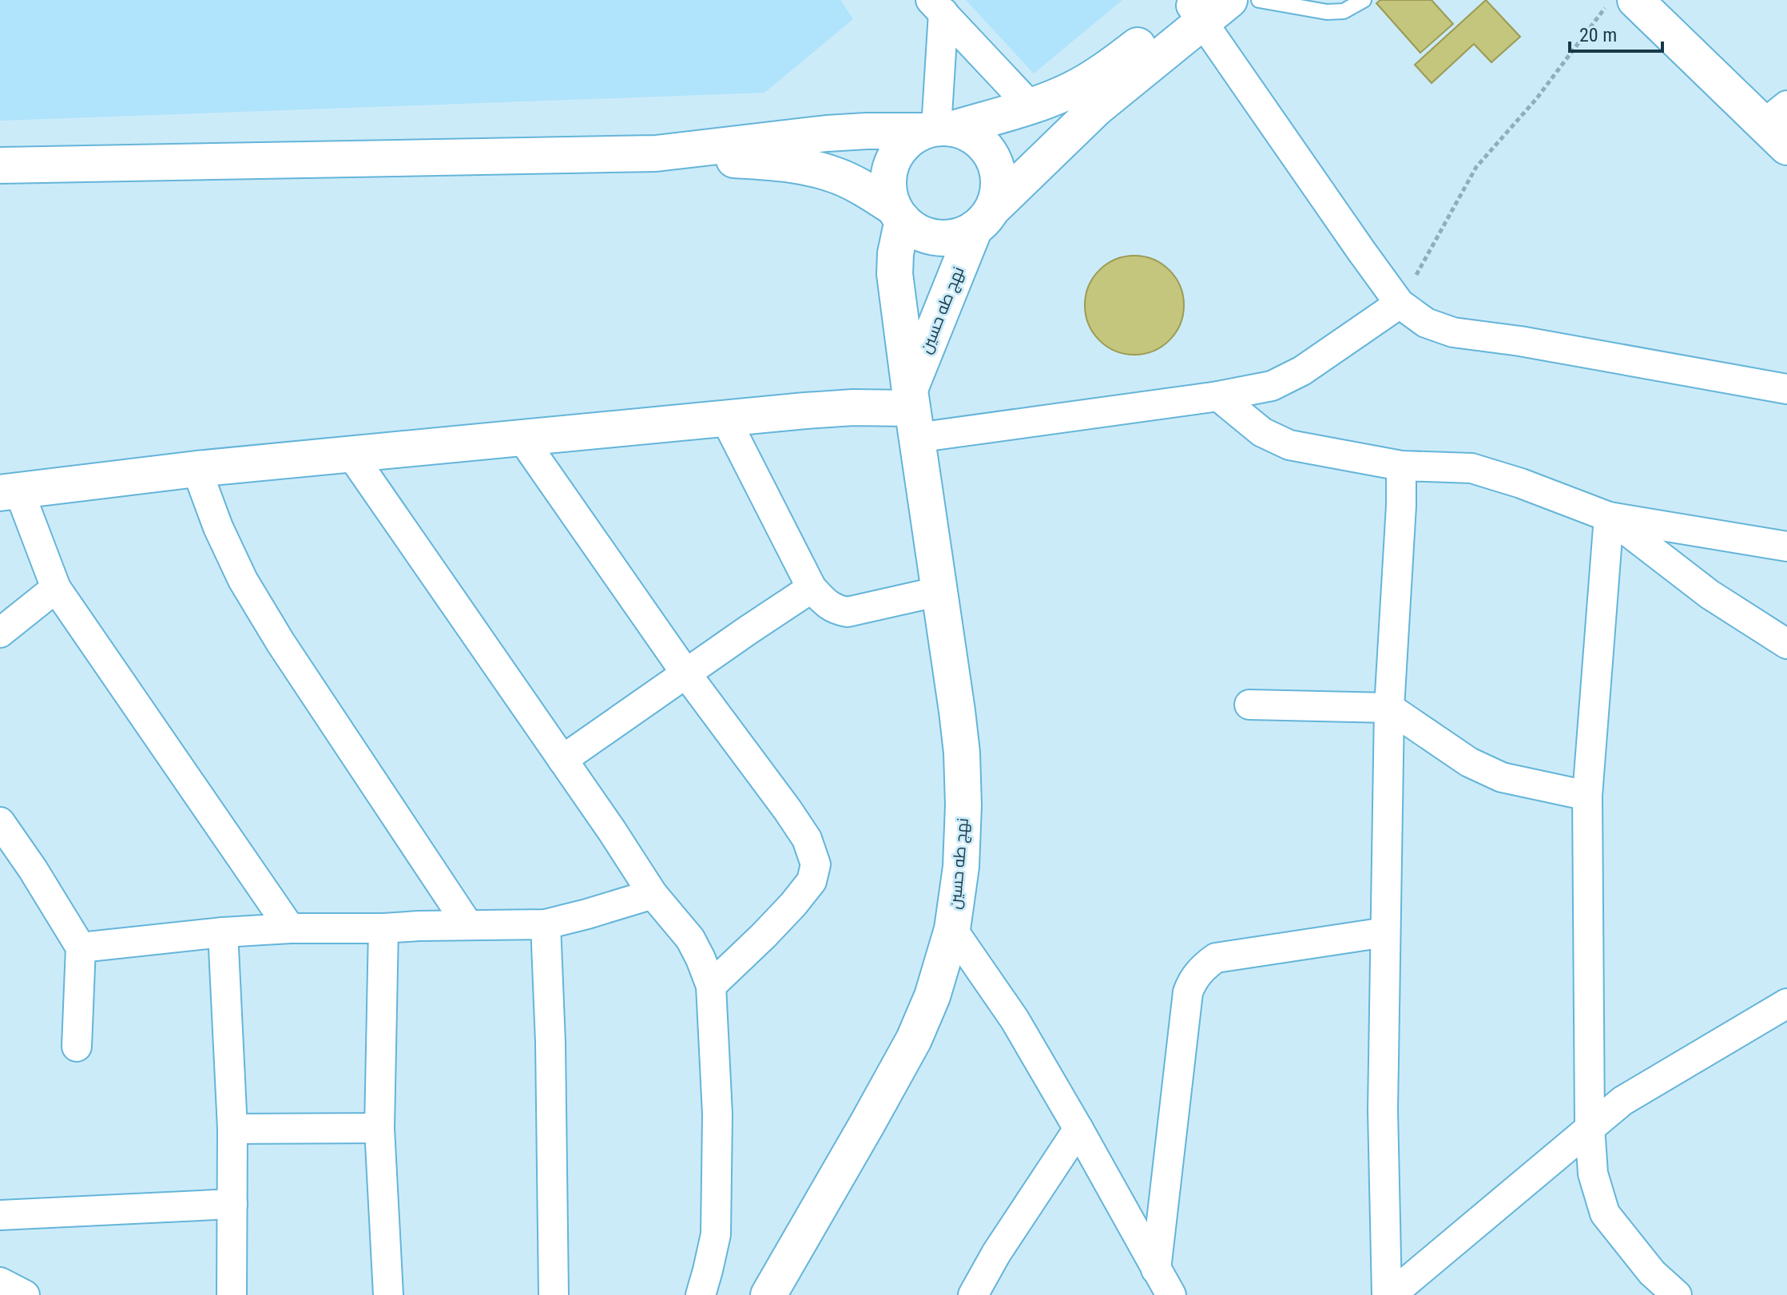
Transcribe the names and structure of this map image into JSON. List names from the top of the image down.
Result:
{
  "streets": {
    "main road": ["نهج طه حسين"]
  },
  "scale_bar": "20 m"
}
